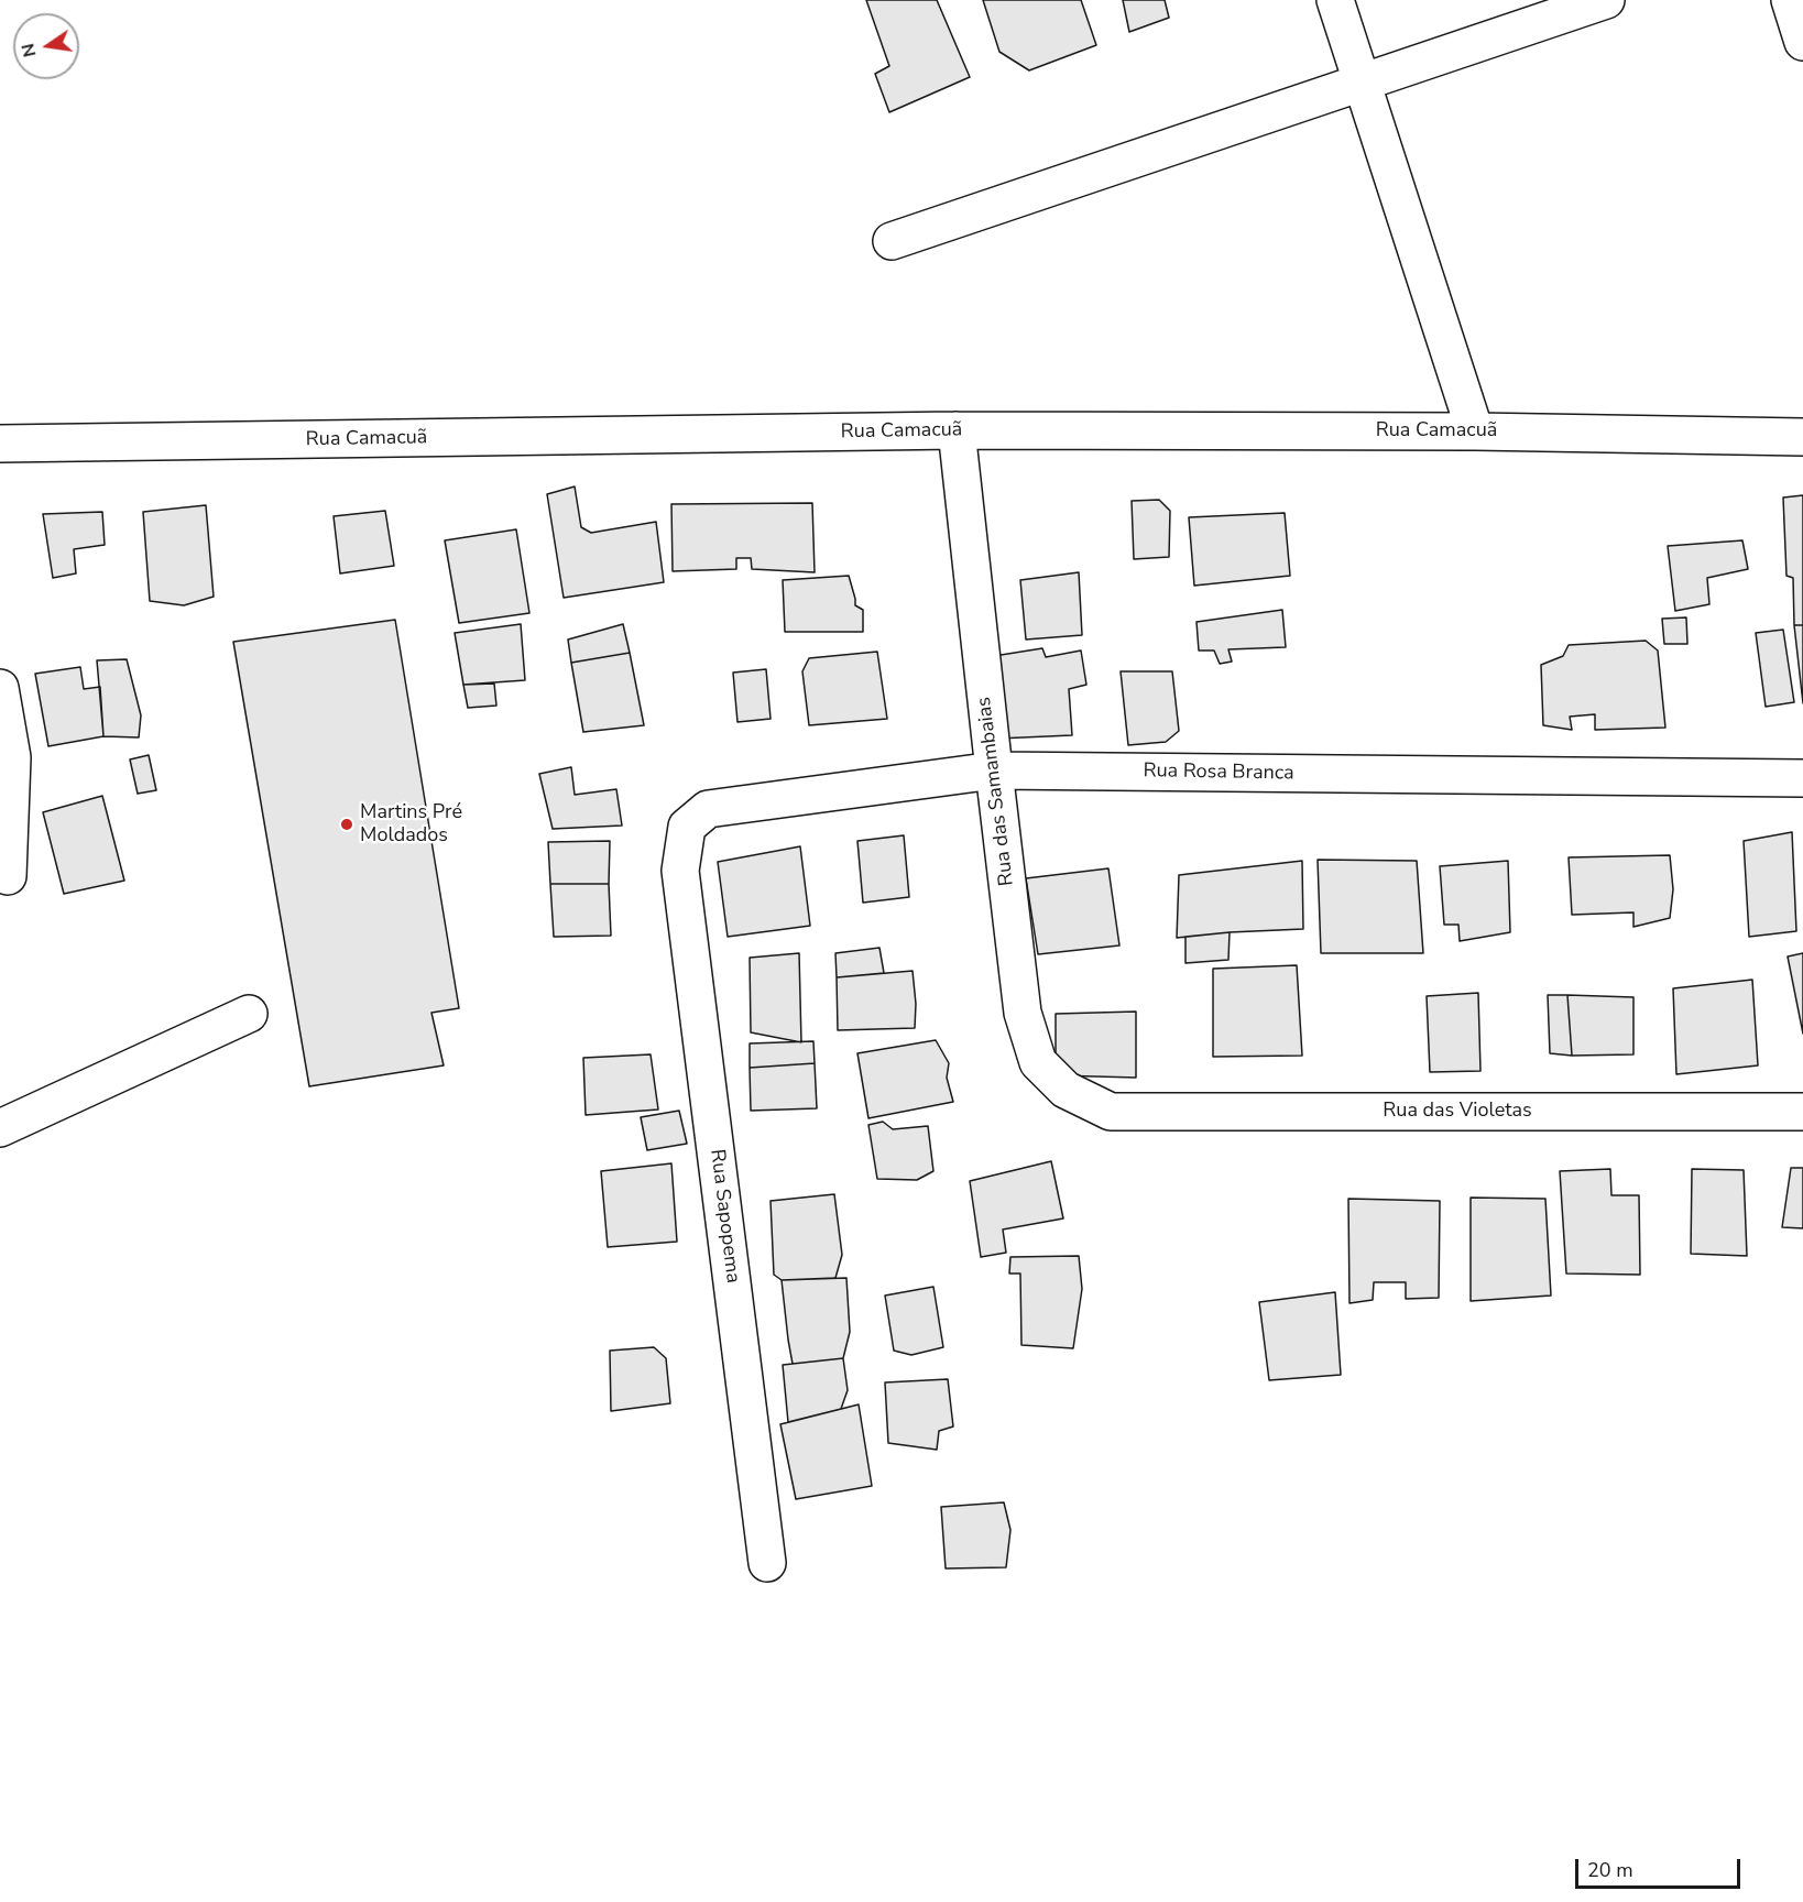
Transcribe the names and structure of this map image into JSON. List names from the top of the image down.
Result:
{
  "streets": {
    "street": [
      "Rua Camacuã",
      "Rua Rosa Branca",
      "Rua das Samambaias",
      "Rua das Violetas",
      "Rua Sapopema"
    ]
  },
  "crossings": [
    ["Rua Camacuã", "Rua das Samambaias"],
    ["Rua Rosa Branca", "Rua das Samambaias"],
    ["Rua Rosa Branca", "Rua Sapopema"],
    ["Rua das Samambaias", "Rua das Violetas"]
  ],
  "places": ["Martins Pré Moldados"],
  "scale_bar": "20 m",
  "north": "left"
}
